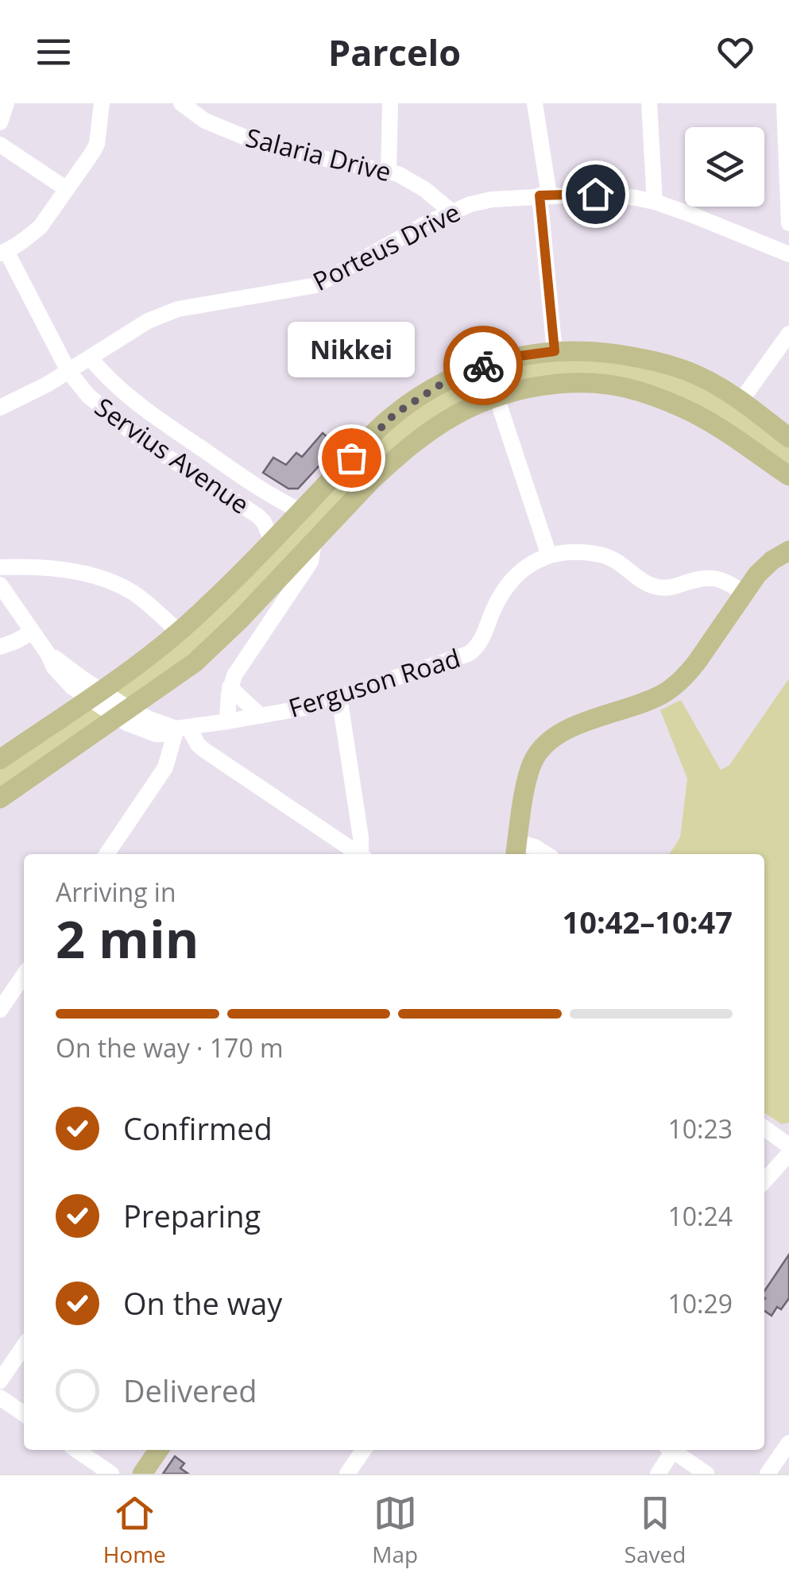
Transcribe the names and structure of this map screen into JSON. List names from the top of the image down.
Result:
{
  "streets": {
    "street": [
      "Salaria Drive",
      "Porteus Drive",
      "Servius Avenue",
      "Ferguson Road"
    ]
  },
  "crossings": [
    ["Salaria Drive", "Porteus Drive"],
    ["Porteus Drive", "Servius Avenue"]
  ],
  "places": ["Nikkei"],
  "page": {
    "header": "Parcelo",
    "bubble": "Nikkei",
    "heading": ["2 min", "Arriving in", "10:42–10:47"],
    "bar": "On the way · 170 m",
    "list": [
      ["Confirmed", "10:23"],
      ["Preparing", "10:24"],
      ["On the way", "10:29"],
      "Delivered"
    ],
    "tabs": ["Home", "Map", "Saved"]
  }
}
